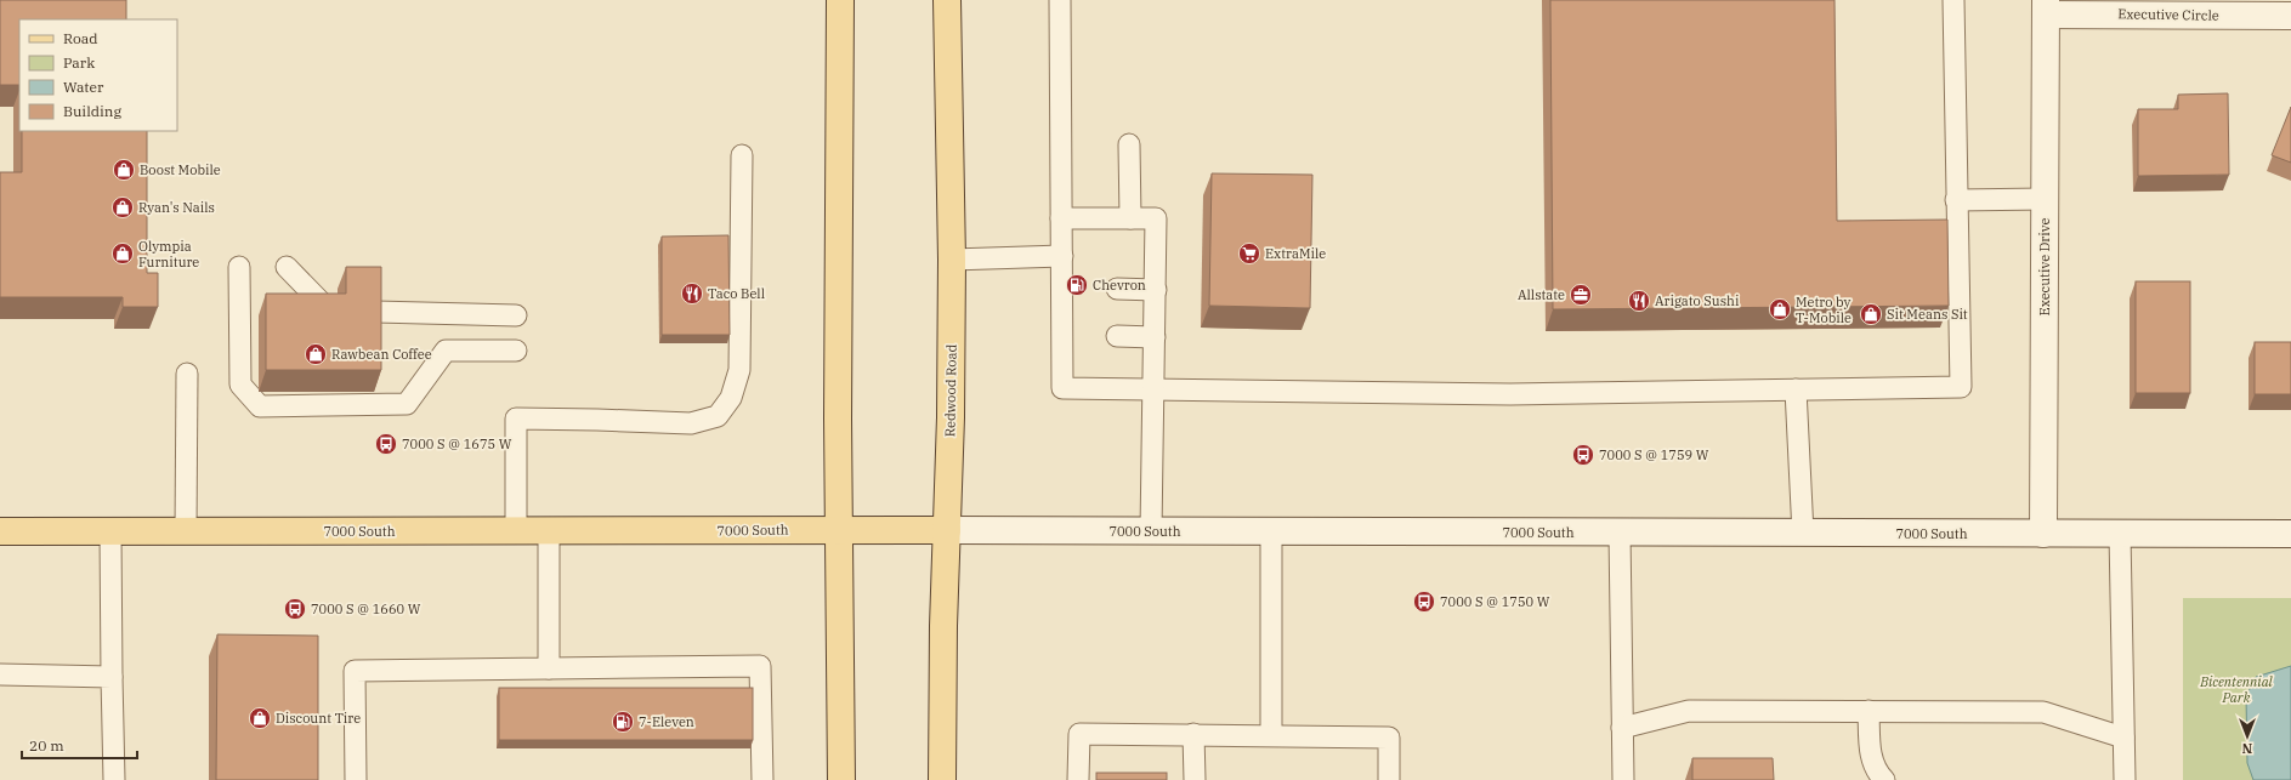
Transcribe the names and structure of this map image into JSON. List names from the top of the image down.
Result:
{
  "streets": {
    "main road": [
      "Executive Circle",
      "Executive Drive",
      "Redwood Road",
      "7000 South"
    ]
  },
  "crossings": [
    ["Executive Circle", "Executive Drive"],
    ["Executive Drive", "7000 South"],
    ["Redwood Road", "7000 South"]
  ],
  "parks": ["Bicentennial Park"],
  "places": {
    "shop": [
      "Boost Mobile",
      "Ryan's Nails",
      "Olympia Furniture",
      "Metro by T-Mobile",
      "Sit Means Sit",
      "Rawbean Coffee",
      "Discount Tire"
    ],
    "supermarket": ["ExtraMile"],
    "fuel station": ["Chevron", "7-Eleven"],
    "restaurant": ["Taco Bell", "Arigato Sushi"],
    "office": ["Allstate"],
    "bus stop": [
      "7000 S @ 1675 W",
      "7000 S @ 1759 W",
      "7000 S @ 1750 W",
      "7000 S @ 1660 W"
    ]
  },
  "legend": [
    "Road",
    "Park",
    "Water",
    "Building"
  ],
  "scale_bar": "20 m",
  "north": "bottom"
}
